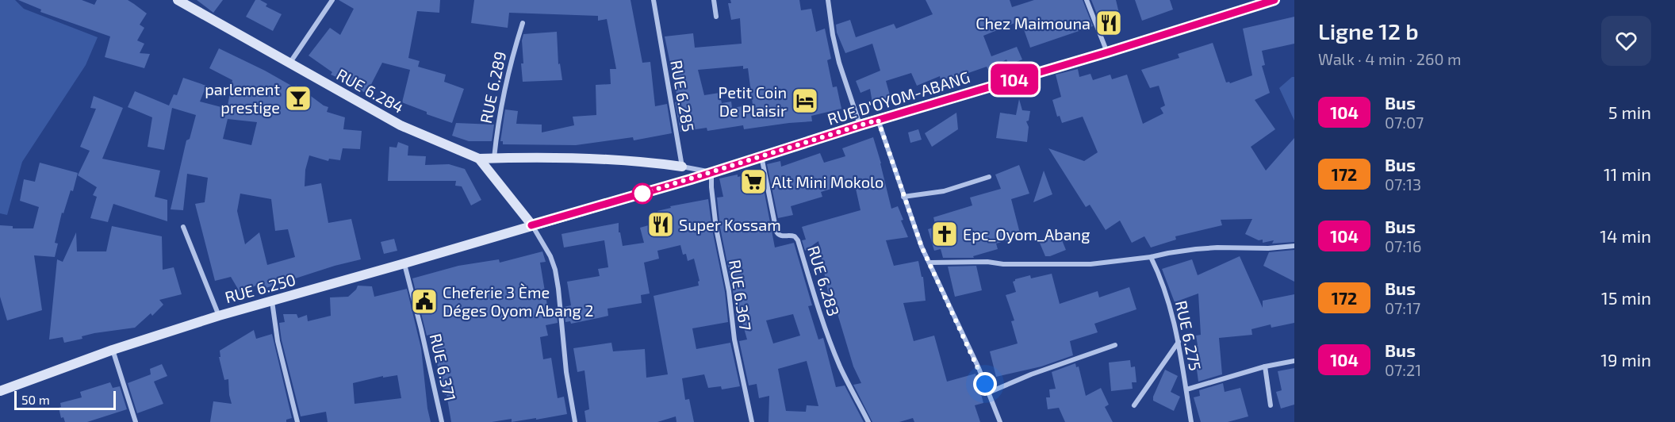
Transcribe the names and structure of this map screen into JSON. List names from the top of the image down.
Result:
{
  "streets": {
    "main road": ["RUE 6.284", "RUE D'OYOM-ABANG", "RUE 6.250"],
    "street": [
      "RUE 6.289",
      "RUE 6.285",
      "RUE 6.283",
      "RUE 6.367",
      "RUE 6.275",
      "RUE 6.371"
    ]
  },
  "crossings": [
    ["RUE 6.284", "RUE D'OYOM-ABANG"],
    ["RUE 6.284", "RUE 6.250"],
    ["RUE D'OYOM-ABANG", "RUE 6.283"],
    ["RUE D'OYOM-ABANG", "RUE 6.250"],
    ["RUE D'OYOM-ABANG", "RUE 6.367"],
    ["RUE 6.250", "RUE 6.371"]
  ],
  "places": {
    "restaurant": ["Chez Maimouna", "Super Kossam"],
    "bar": ["parlement prestige"],
    "hotel": ["Petit Coin De Plaisir"],
    "supermarket": ["Alt Mini Mokolo"],
    "church": ["Epc_Oyom_Abang"],
    "public building": ["Cheferie 3 Ème Déges Oyom Abang 2"]
  },
  "lines": ["bus line 104"],
  "scale_bar": "50 m",
  "page": {
    "on_map": "104",
    "heading": ["Ligne 12 b", "Walk · 4 min · 260 m"],
    "list": [
      {
        "mark": "104",
        "name": "Bus",
        "note": "07:07",
        "value": "5 min"
      },
      {
        "mark": "172",
        "name": "Bus",
        "note": "07:13",
        "value": "11 min"
      },
      {
        "mark": "104",
        "name": "Bus",
        "note": "07:16",
        "value": "14 min"
      },
      {
        "mark": "172",
        "name": "Bus",
        "note": "07:17",
        "value": "15 min"
      },
      {
        "mark": "104",
        "name": "Bus",
        "note": "07:21",
        "value": "19 min"
      }
    ],
    "scale": "50 m"
  }
}
